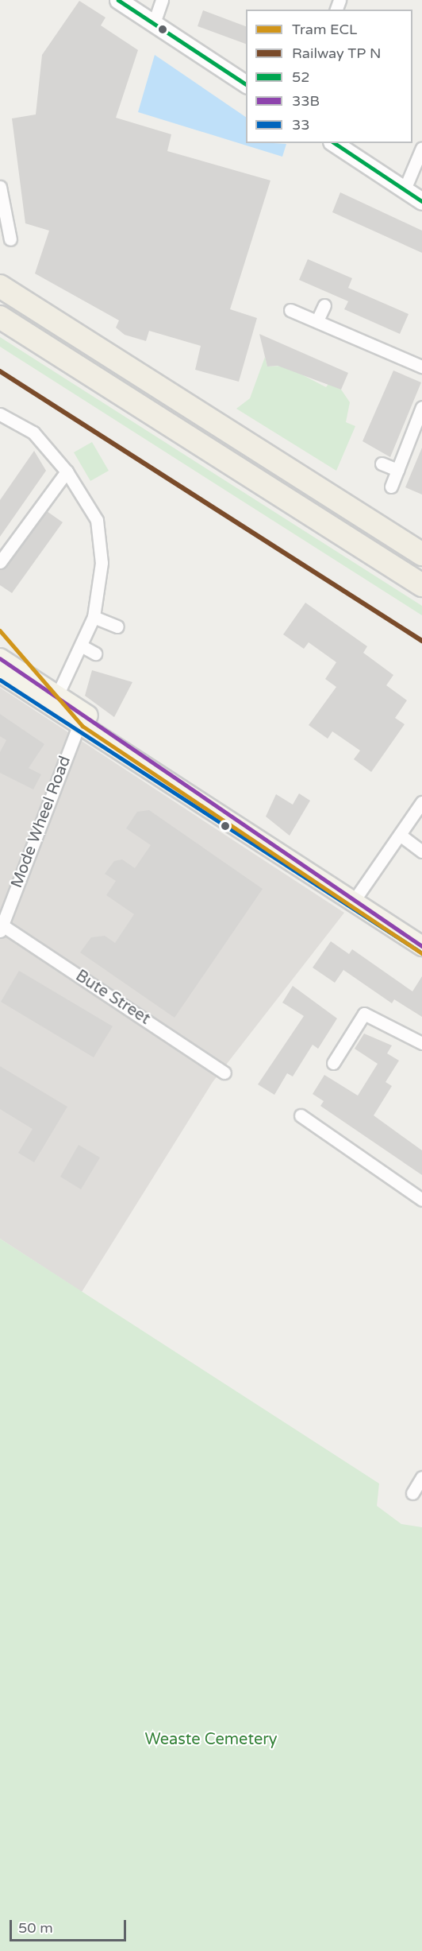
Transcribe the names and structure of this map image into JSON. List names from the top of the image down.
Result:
{
  "streets": {
    "street": ["Mode Wheel Road", "Bute Street"]
  },
  "crossings": [
    ["Mode Wheel Road", "Bute Street"]
  ],
  "parks": ["Weaste Cemetery"],
  "lines": [
    "transit line 52",
    "tram line ECL",
    "transit line 33B",
    "transit line 33"
  ],
  "legend": [
    "Tram ECL",
    "Railway TP N",
    "52",
    "33B",
    "33"
  ],
  "scale_bar": "50 m"
}
